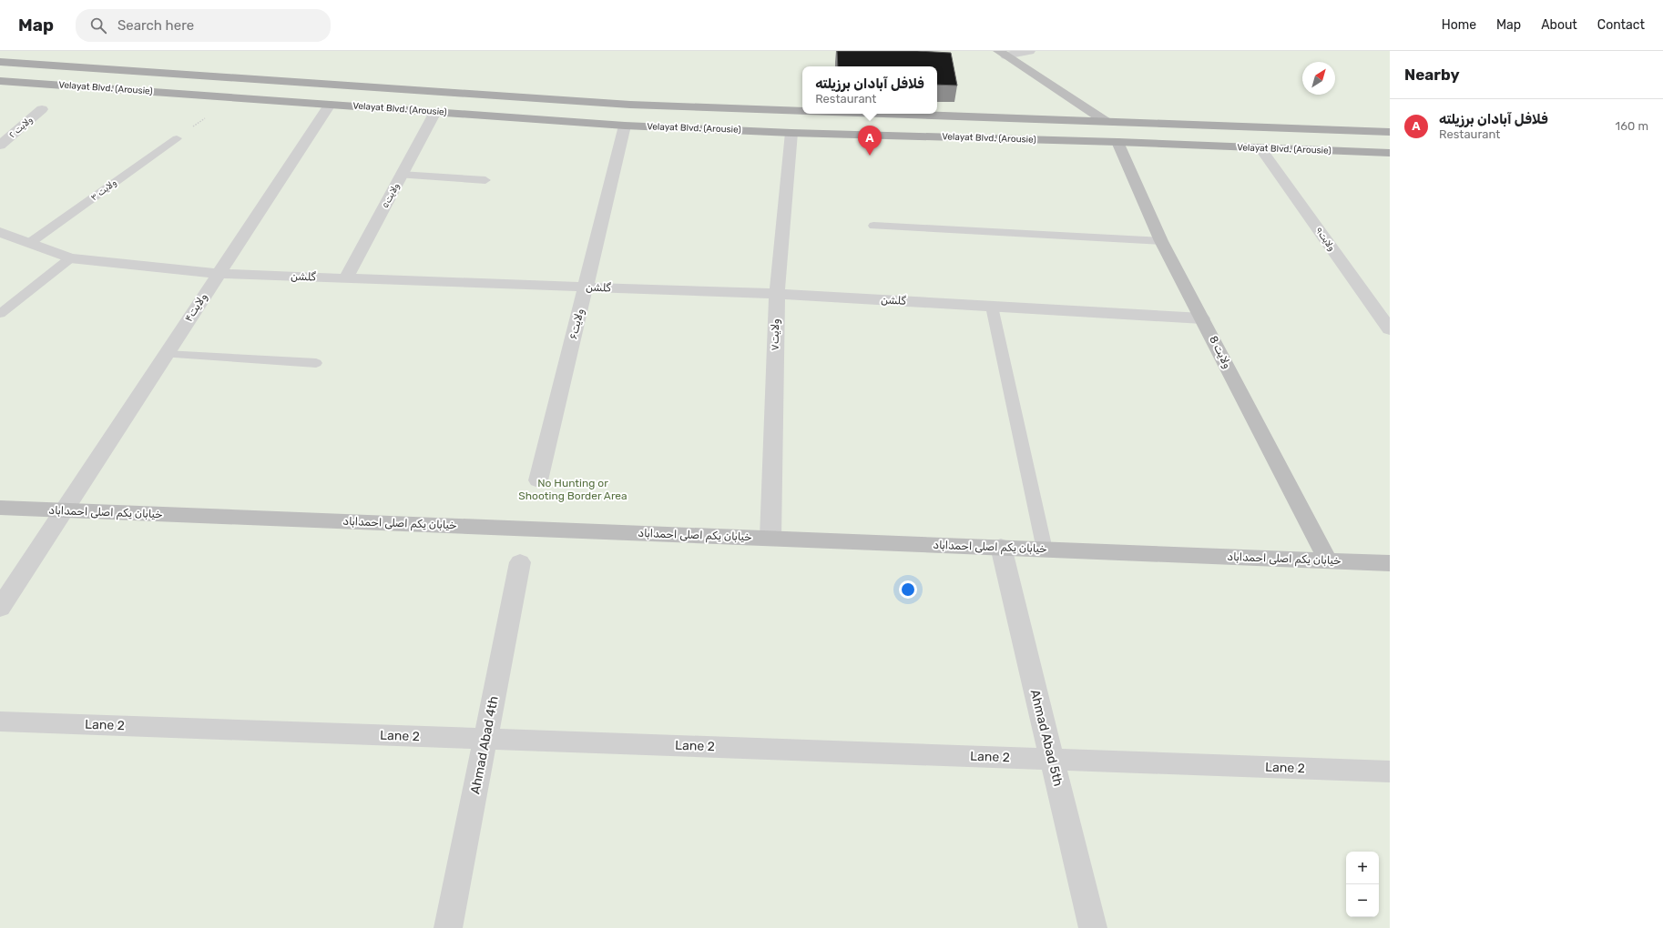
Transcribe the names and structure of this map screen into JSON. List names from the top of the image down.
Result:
{
  "streets": {
    "main road": ["Velayat Blvd. (Arousie)"],
    "street": [
      "ولایت ۲",
      "ولایت۵",
      "ولایت۹",
      "گلشن",
      "ولایت۴",
      "ولایت۶",
      "ولایت۷",
      "ولایت 8",
      "خیابان یکم اصلی احمداباد",
      "Lane 2",
      "Ahmad Abad 5th",
      "Ahmad Abad 4th"
    ],
    "lane": ["ولایت ۳"]
  },
  "crossings": [
    ["Velayat Blvd. (Arousie)", "ولایت۵"],
    ["Velayat Blvd. (Arousie)", "ولایت۹"],
    ["Velayat Blvd. (Arousie)", "ولایت۴"],
    ["Velayat Blvd. (Arousie)", "ولایت۶"],
    ["Velayat Blvd. (Arousie)", "ولایت۷"],
    ["Velayat Blvd. (Arousie)", "ولایت 8"],
    ["ولایت ۳", "گلشن"],
    ["ولایت۵", "گلشن"],
    ["گلشن", "ولایت۴"],
    ["گلشن", "ولایت۶"],
    ["گلشن", "ولایت۷"],
    ["گلشن", "ولایت 8"],
    ["ولایت۴", "خیابان یکم اصلی احمداباد"],
    ["ولایت۷", "خیابان یکم اصلی احمداباد"],
    ["ولایت 8", "خیابان یکم اصلی احمداباد"],
    ["خیابان یکم اصلی احمداباد", "Ahmad Abad 5th"],
    ["Lane 2", "Ahmad Abad 5th"],
    ["Lane 2", "Ahmad Abad 4th"]
  ],
  "parks": ["No Hunting or Shooting Border Area"],
  "north": "top right",
  "page": {
    "header": "Map",
    "search": "Search here",
    "nav": [
      "Home",
      "Map",
      "About",
      "Contact"
    ],
    "heading": "Nearby",
    "popup": ["فلافل آبادان برزیلته", "Restaurant"],
    "list": [
      {
        "mark": "A",
        "name": "فلافل آبادان برزیلته",
        "note": "Restaurant",
        "value": "160 m"
      }
    ],
    "pins": "A",
    "map_buttons": ["+", "−"]
  }
}
